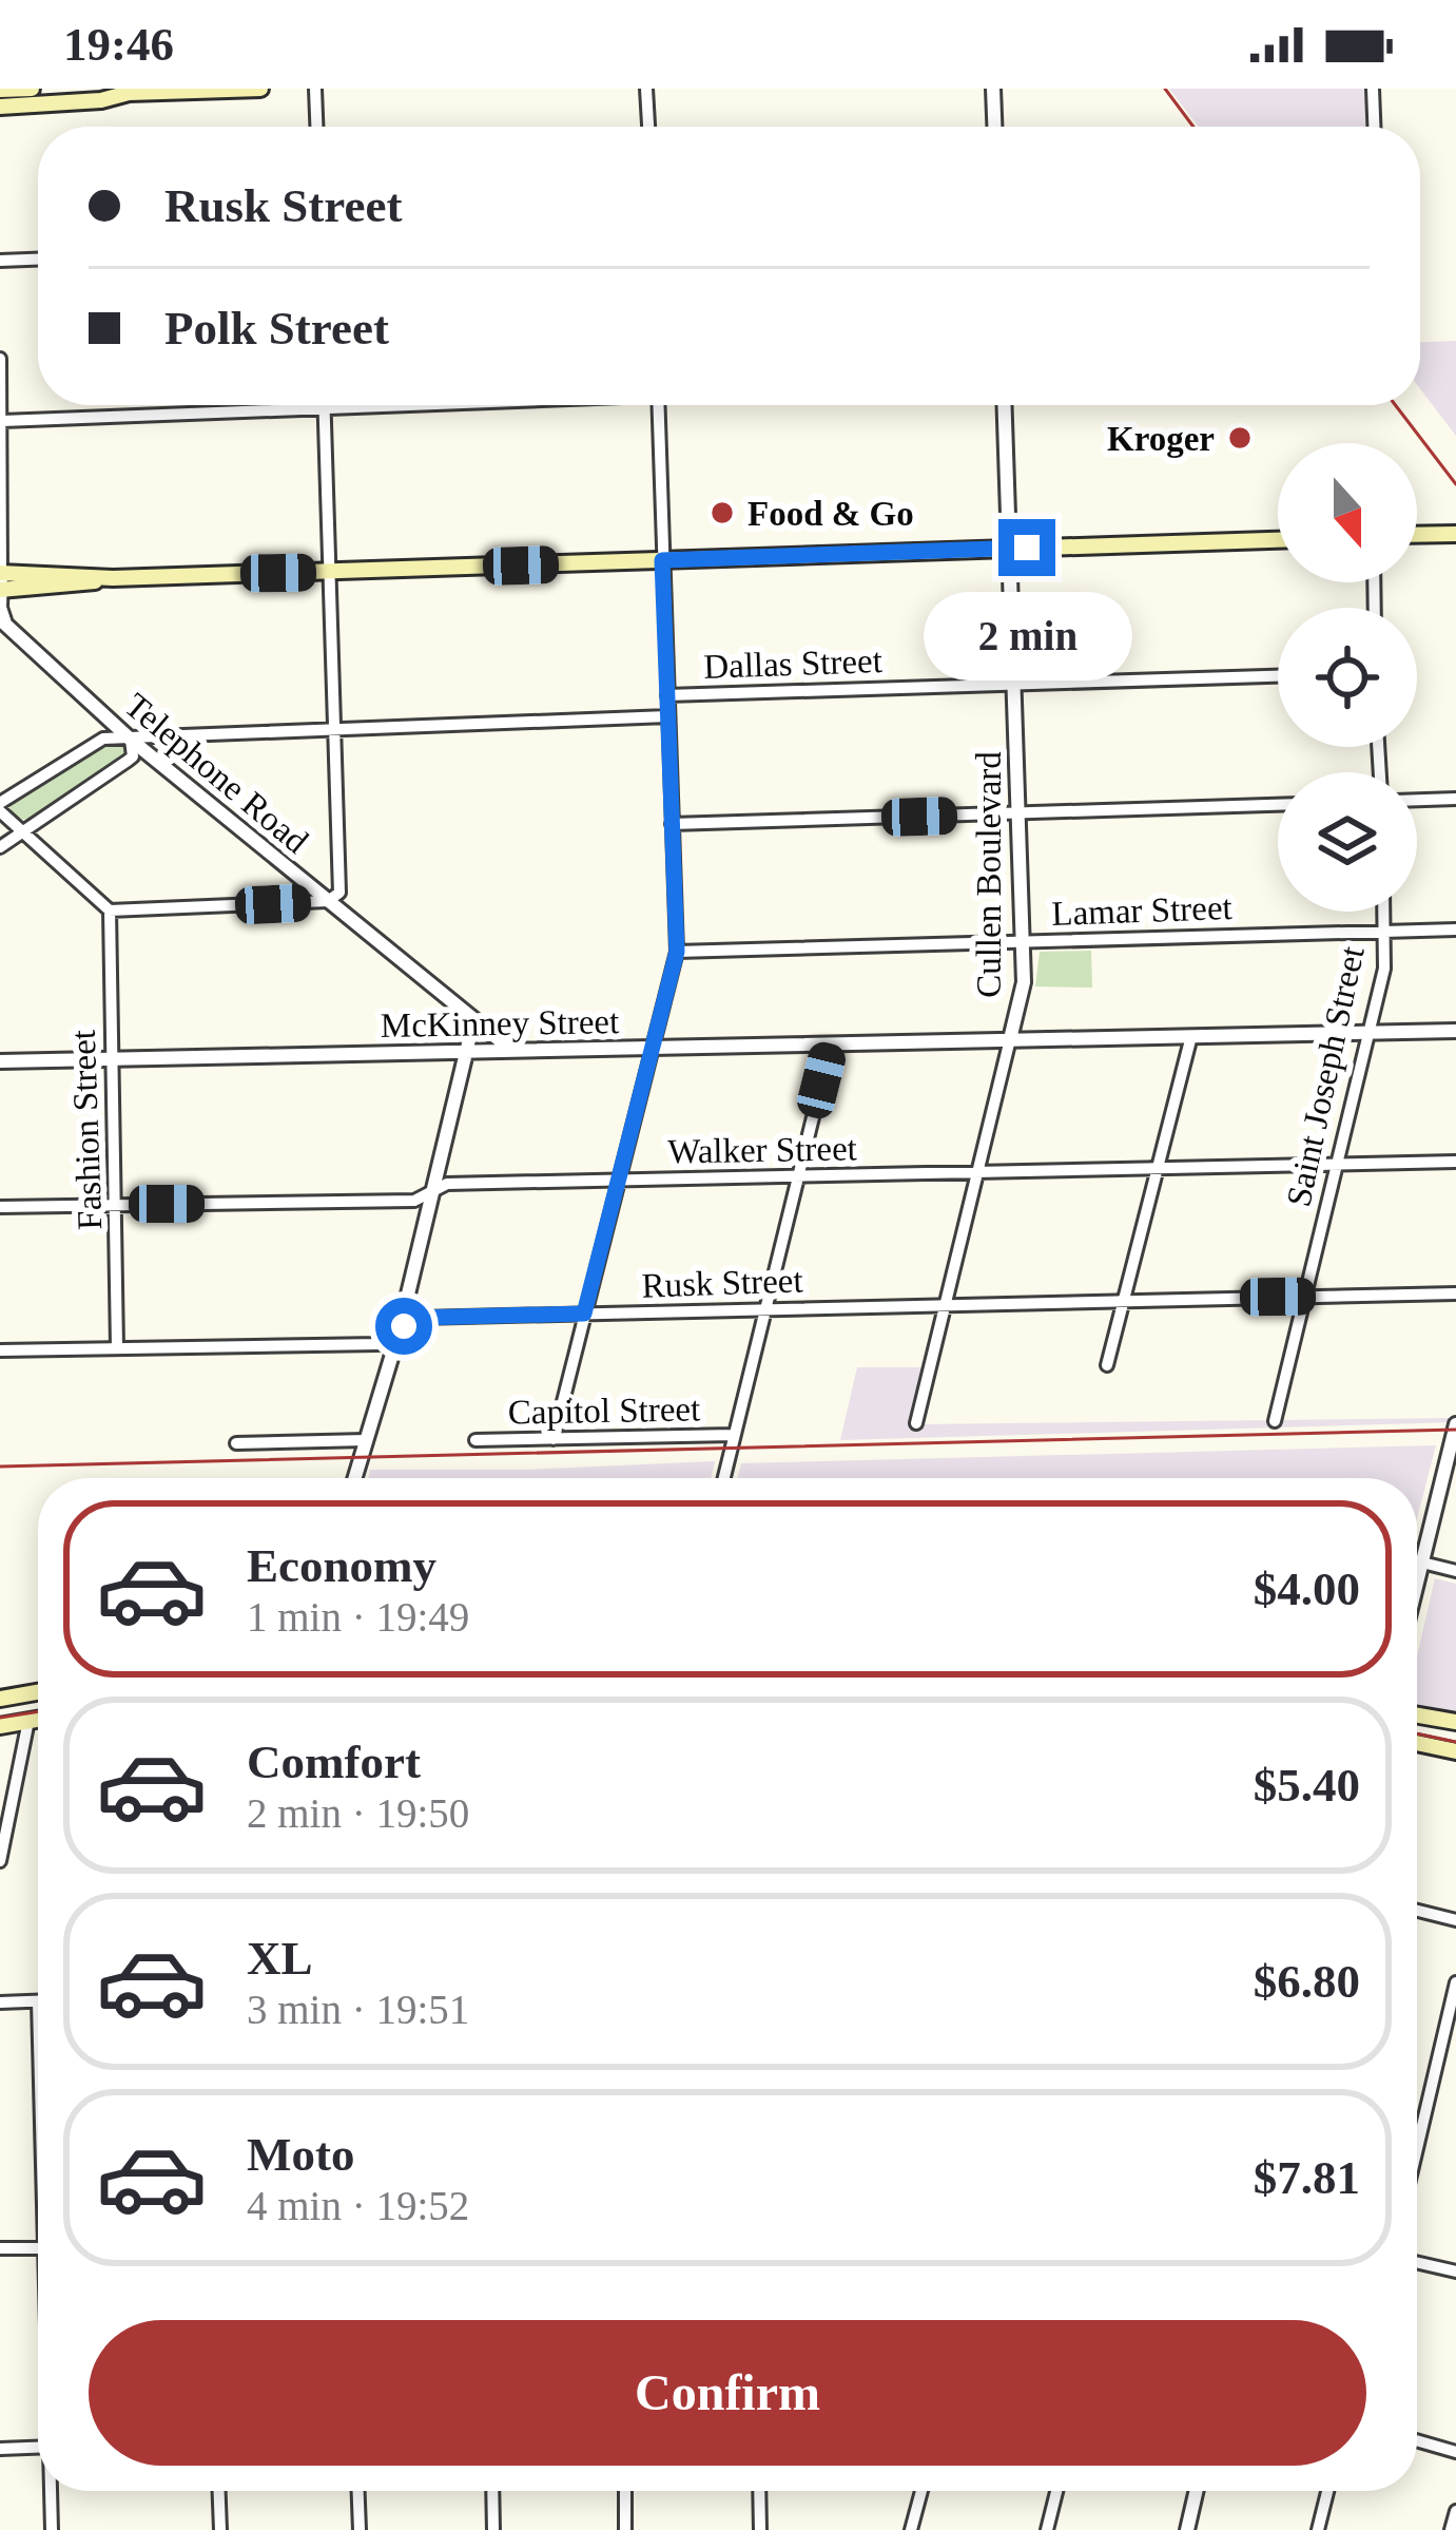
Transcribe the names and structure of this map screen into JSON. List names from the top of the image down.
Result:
{
  "streets": {
    "street": [
      "Dallas Street",
      "Telephone Road",
      "Cullen Boulevard",
      "Lamar Street",
      "McKinney Street",
      "Saint Joseph Street",
      "Fashion Street",
      "Walker Street",
      "Rusk Street",
      "Capitol Street"
    ]
  },
  "crossings": [
    ["Dallas Street", "Telephone Road"],
    ["Dallas Street", "Cullen Boulevard"],
    ["Telephone Road", "McKinney Street"],
    ["Cullen Boulevard", "Lamar Street"],
    ["Cullen Boulevard", "McKinney Street"],
    ["Cullen Boulevard", "Walker Street"],
    ["Cullen Boulevard", "Rusk Street"],
    ["Lamar Street", "Saint Joseph Street"],
    ["McKinney Street", "Saint Joseph Street"],
    ["McKinney Street", "Fashion Street"],
    ["Saint Joseph Street", "Walker Street"],
    ["Saint Joseph Street", "Rusk Street"],
    ["Fashion Street", "Walker Street"],
    ["Fashion Street", "Rusk Street"]
  ],
  "places": ["Kroger", "Food & Go"],
  "north": "bottom",
  "page": {
    "status": "19:46",
    "banner": ["Rusk Street", "Polk Street"],
    "bubble": "2 min",
    "list": [
      {
        "name": "Economy",
        "note": "1 min · 19:49",
        "value": "$4.00"
      },
      {
        "name": "Comfort",
        "note": "2 min · 19:50",
        "value": "$5.40"
      },
      {
        "name": "XL",
        "note": "3 min · 19:51",
        "value": "$6.80"
      },
      {
        "name": "Moto",
        "note": "4 min · 19:52",
        "value": "$7.81"
      }
    ],
    "buttons": "Confirm"
  }
}
